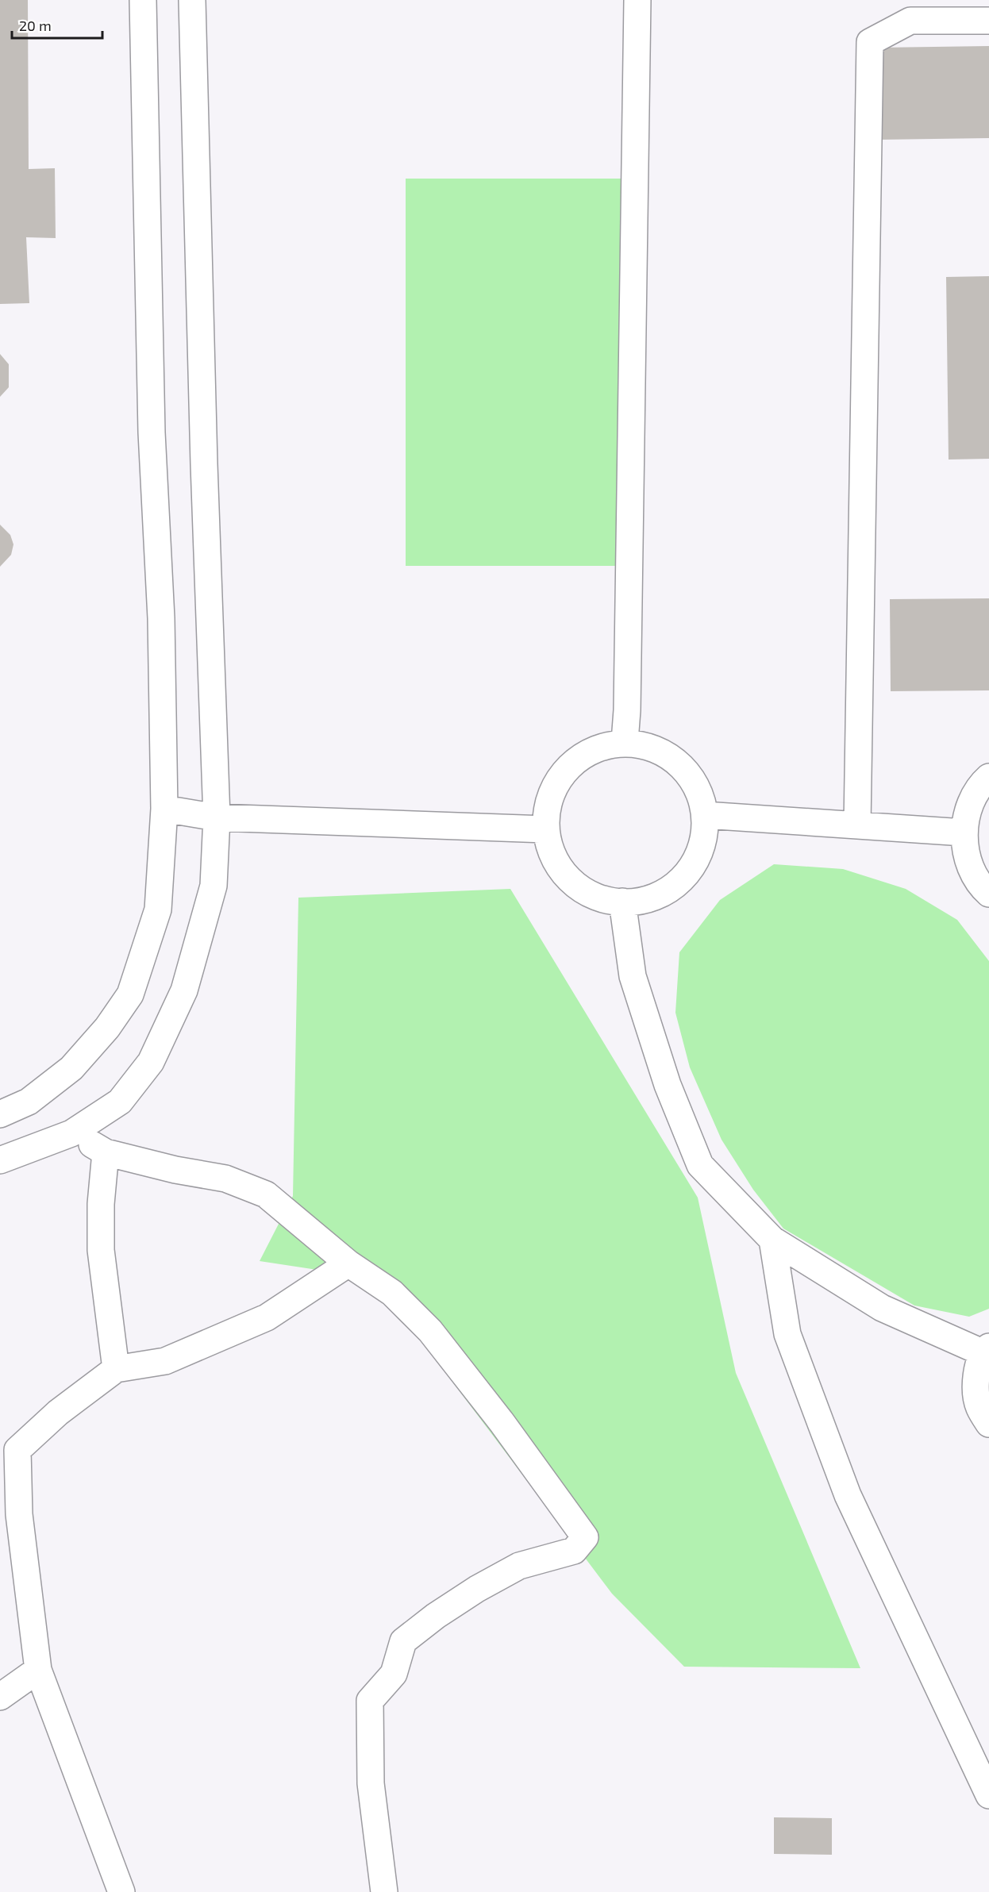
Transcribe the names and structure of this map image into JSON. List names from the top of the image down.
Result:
{
  "scale_bar": "20 m"
}
